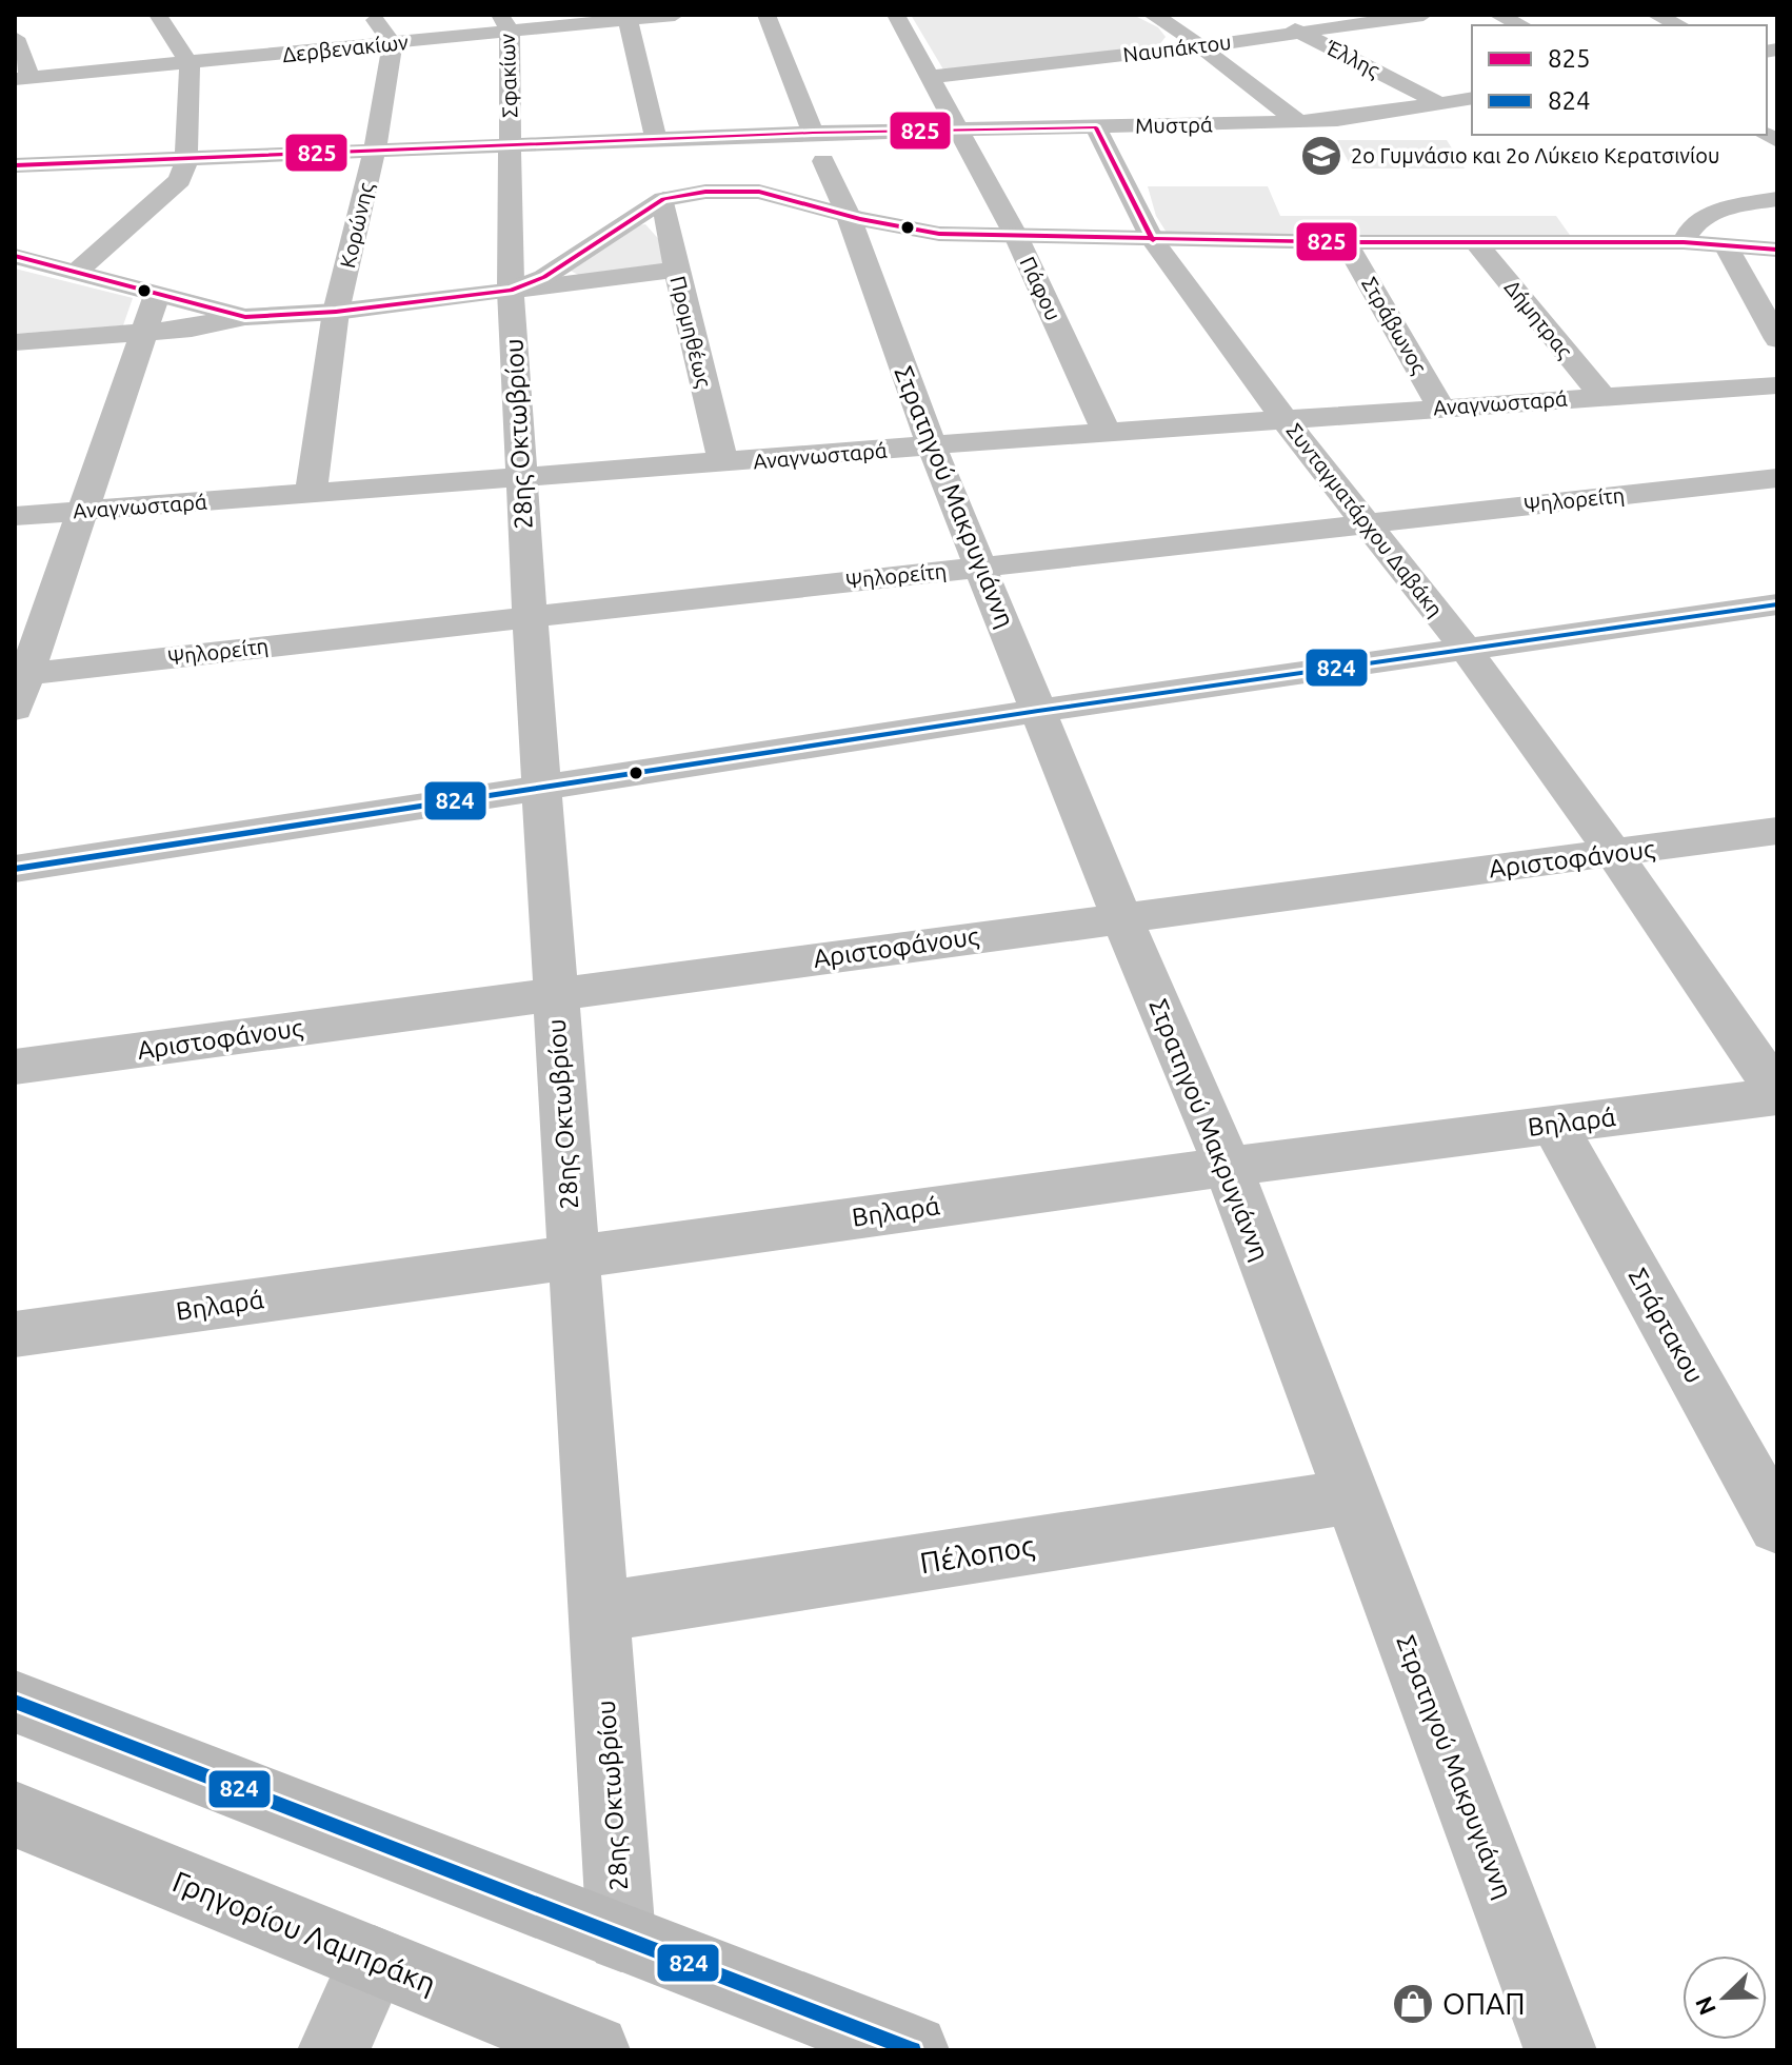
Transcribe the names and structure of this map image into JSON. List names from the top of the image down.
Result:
{
  "streets": {
    "main road": ["Γρηγορίου Λαμπράκη"],
    "street": [
      "Δερβενακίων",
      "Ναυπάκτου",
      "Έλλης",
      "Σφακίων",
      "Μυστρά",
      "Κορώνης",
      "Πάφου",
      "Δήμητρας",
      "Στράβωνος",
      "Προμηθέως",
      "Αναγνωσταρά",
      "28ης Οκτωβρίου",
      "Στρατηγού Μακρυγιάννη",
      "Ψηλορείτη",
      "Συνταγματάρχου Δαβάκη",
      "Αριστοφάνους",
      "Βηλαρά",
      "Σπάρτακου",
      "Πέλοπος"
    ]
  },
  "crossings": [
    ["Δερβενακίων", "Σφακίων"],
    ["Δερβενακίων", "Κορώνης"],
    ["Ναυπάκτου", "Έλλης"],
    ["Ναυπάκτου", "Πάφου"],
    ["Έλλης", "Μυστρά"],
    ["Σφακίων", "Μυστρά"],
    ["Σφακίων", "28ης Οκτωβρίου"],
    ["Μυστρά", "Κορώνης"],
    ["Μυστρά", "Πάφου"],
    ["Μυστρά", "Συνταγματάρχου Δαβάκη"],
    ["Κορώνης", "Αναγνωσταρά"],
    ["Πάφου", "Αναγνωσταρά"],
    ["Δήμητρας", "Αναγνωσταρά"],
    ["Στράβωνος", "Αναγνωσταρά"],
    ["Προμηθέως", "Αναγνωσταρά"],
    ["Αναγνωσταρά", "28ης Οκτωβρίου"],
    ["Αναγνωσταρά", "Στρατηγού Μακρυγιάννη"],
    ["Αναγνωσταρά", "Συνταγματάρχου Δαβάκη"],
    ["28ης Οκτωβρίου", "Ψηλορείτη"],
    ["28ης Οκτωβρίου", "Αριστοφάνους"],
    ["28ης Οκτωβρίου", "Βηλαρά"],
    ["28ης Οκτωβρίου", "Πέλοπος"],
    ["Στρατηγού Μακρυγιάννη", "Ψηλορείτη"],
    ["Στρατηγού Μακρυγιάννη", "Αριστοφάνους"],
    ["Στρατηγού Μακρυγιάννη", "Βηλαρά"],
    ["Στρατηγού Μακρυγιάννη", "Πέλοπος"],
    ["Ψηλορείτη", "Συνταγματάρχου Δαβάκη"],
    ["Συνταγματάρχου Δαβάκη", "Αριστοφάνους"],
    ["Συνταγματάρχου Δαβάκη", "Βηλαρά"],
    ["Βηλαρά", "Σπάρτακου"]
  ],
  "places": {
    "school or university": ["2ο Γυμνάσιο και 2ο Λύκειο Κερατσινίου"],
    "shop": ["ΟΠΑΠ"]
  },
  "lines": ["transit line 825", "transit line 824"],
  "legend": ["825", "824"],
  "north": "bottom left"
}
